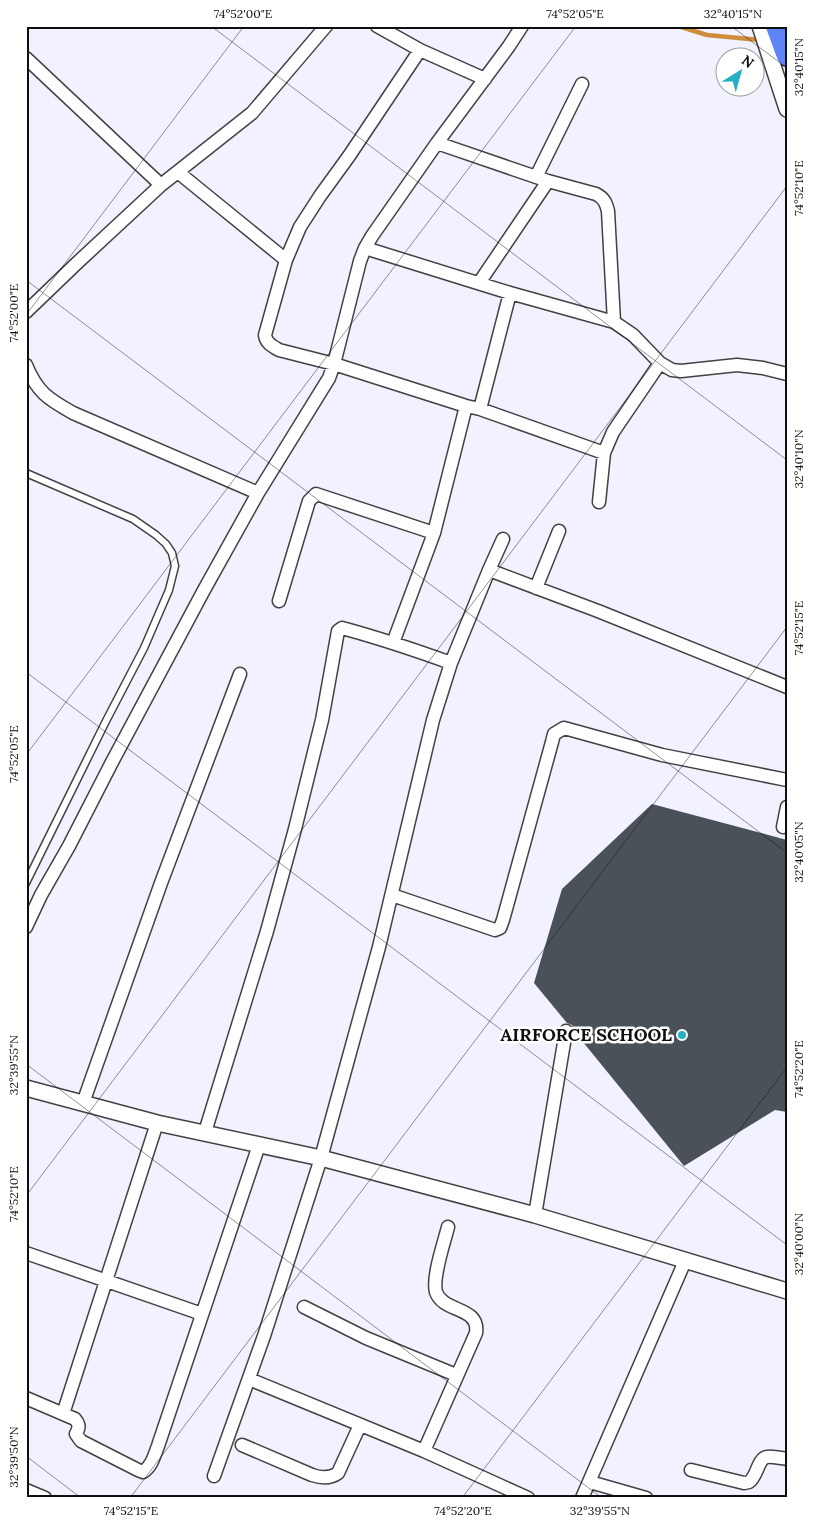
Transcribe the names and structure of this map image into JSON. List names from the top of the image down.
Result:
{
  "places": ["AIRFORCE SCHOOL"],
  "north": "top right",
  "coordinates": [
    "74°52'00\"E",
    "74°52'05\"E",
    "32°40'15\"N",
    "74°52'10\"E",
    "32°40'10\"N",
    "74°52'15\"E",
    "32°40'05\"N",
    "32°39'55\"N",
    "74°52'20\"E",
    "32°40'00\"N",
    "32°39'50\"N"
  ]
}
